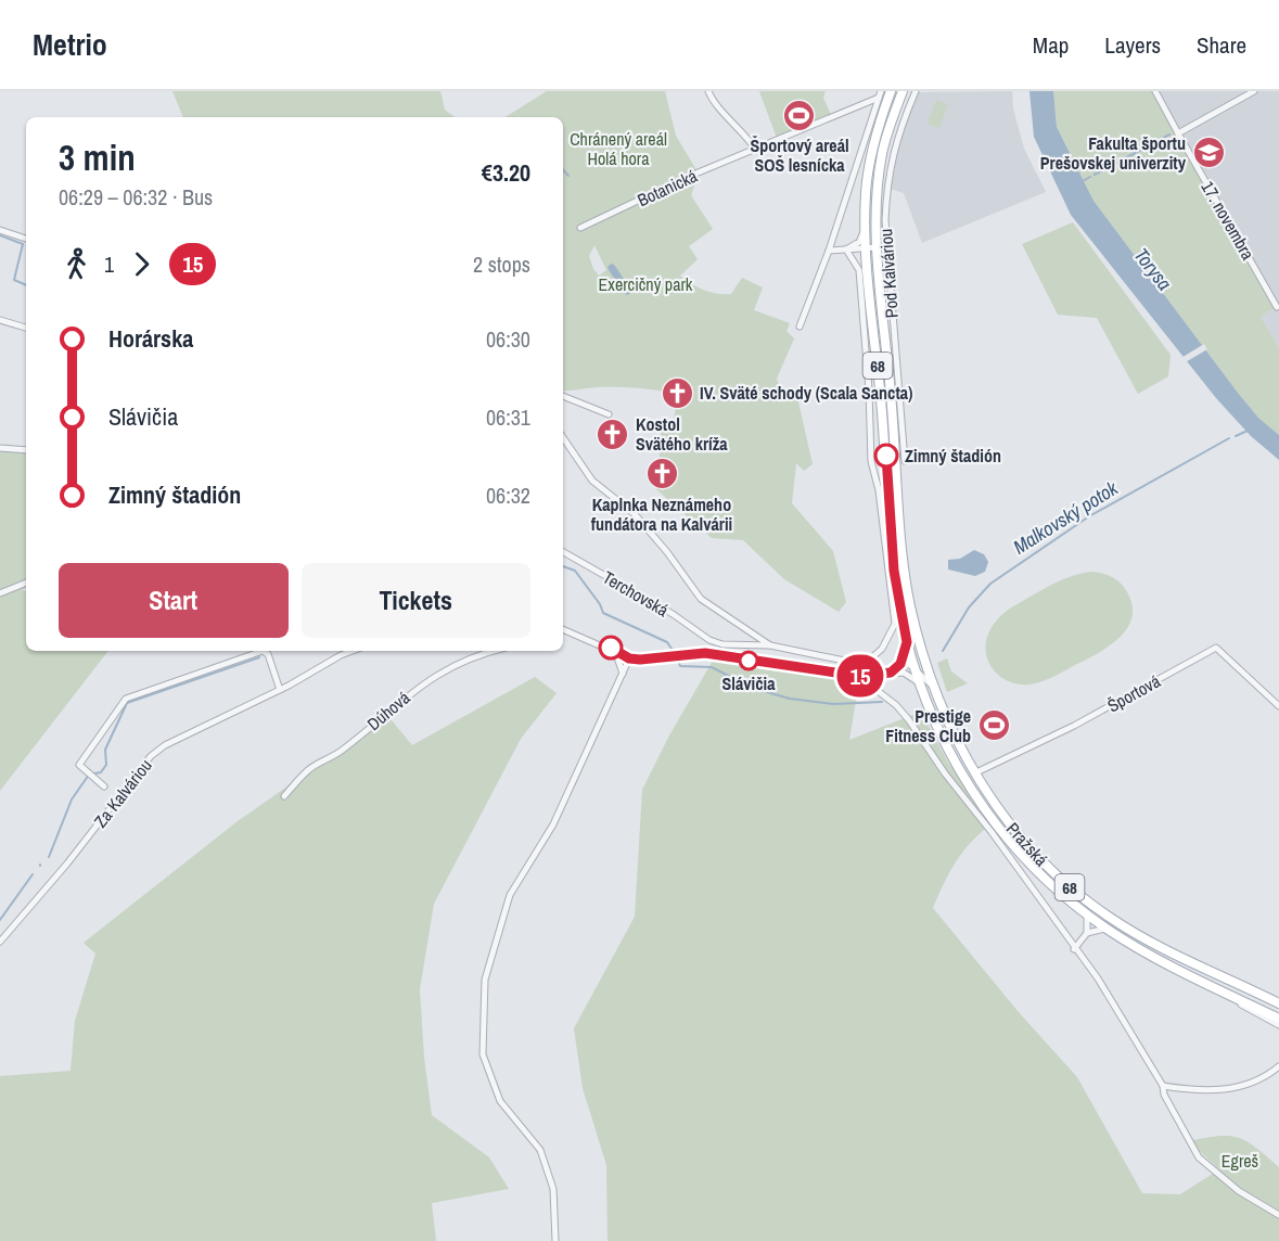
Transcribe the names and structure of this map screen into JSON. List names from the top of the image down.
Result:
{
  "streets": {
    "main road": ["Pod Kalváriou", "68", "Pražská"],
    "street": [
      "Botanická",
      "17. novembra",
      "Terchovská",
      "Športová",
      "Dúhová",
      "Za Kalváriou"
    ]
  },
  "crossings": [
    ["Pod Kalváriou", "Pražská"],
    ["Športová", "Pražská"]
  ],
  "water": ["Torysa", "Malkovský potok"],
  "parks": ["Chránený areál Holá hora", "Exercičný park", "Egreš"],
  "places": {
    "sports": ["Športový areál SOŠ lesnícka", "Prestige Fitness Club"],
    "school or university": ["Fakulta športu Prešovskej univerzity"],
    "church": ["IV. Sväté schody (Scala Sancta)", "Kostol Svätého kríža", "Kaplnka Neznámeho fundátora na Kalvárii"],
    "other": ["Zimný štadión", "Slávičia"]
  },
  "lines": ["bus line 15"],
  "page": {
    "header": "Metrio",
    "nav": ["Map", "Layers", "Share"],
    "on_map": "15",
    "heading": ["3 min", "06:29 – 06:32 · Bus", "€3.20"],
    "legs": ["1", "15", "2 stops"],
    "list": [
      {
        "name": "Horárska",
        "value": "06:30"
      },
      {
        "name": "Slávičia",
        "value": "06:31"
      },
      {
        "name": "Zimný štadión",
        "value": "06:32"
      }
    ],
    "buttons": ["Start", "Tickets"]
  }
}
